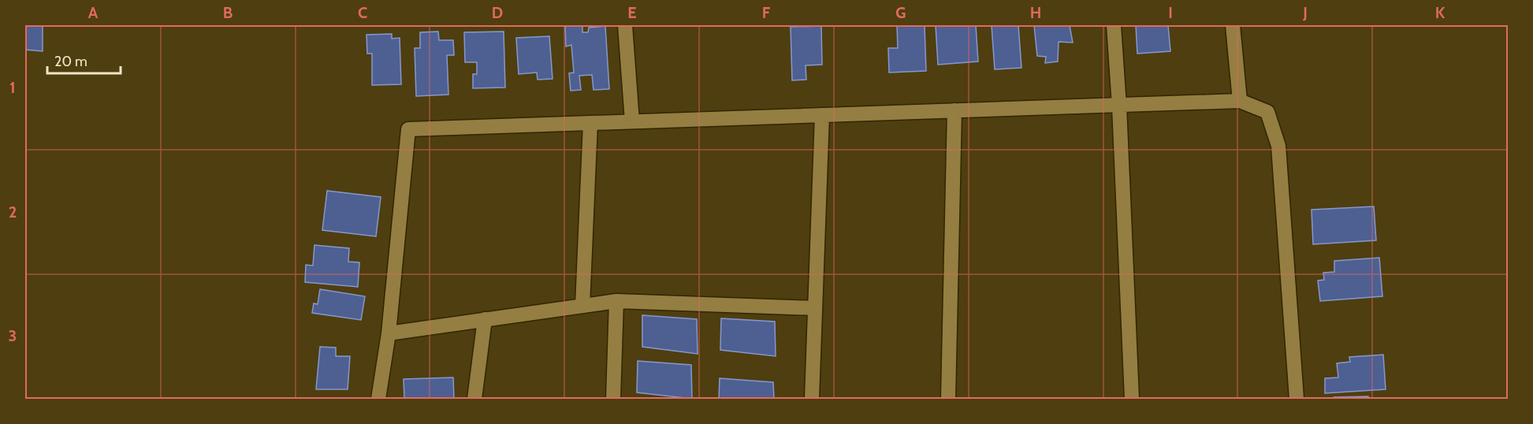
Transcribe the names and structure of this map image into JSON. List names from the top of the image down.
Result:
{
  "scale_bar": "20 m",
  "grid": {
    "columns": [
      "A",
      "B",
      "C",
      "D",
      "E",
      "F",
      "G",
      "H",
      "I",
      "J",
      "K"
    ],
    "rows": ["1", "2", "3"]
  }
}
